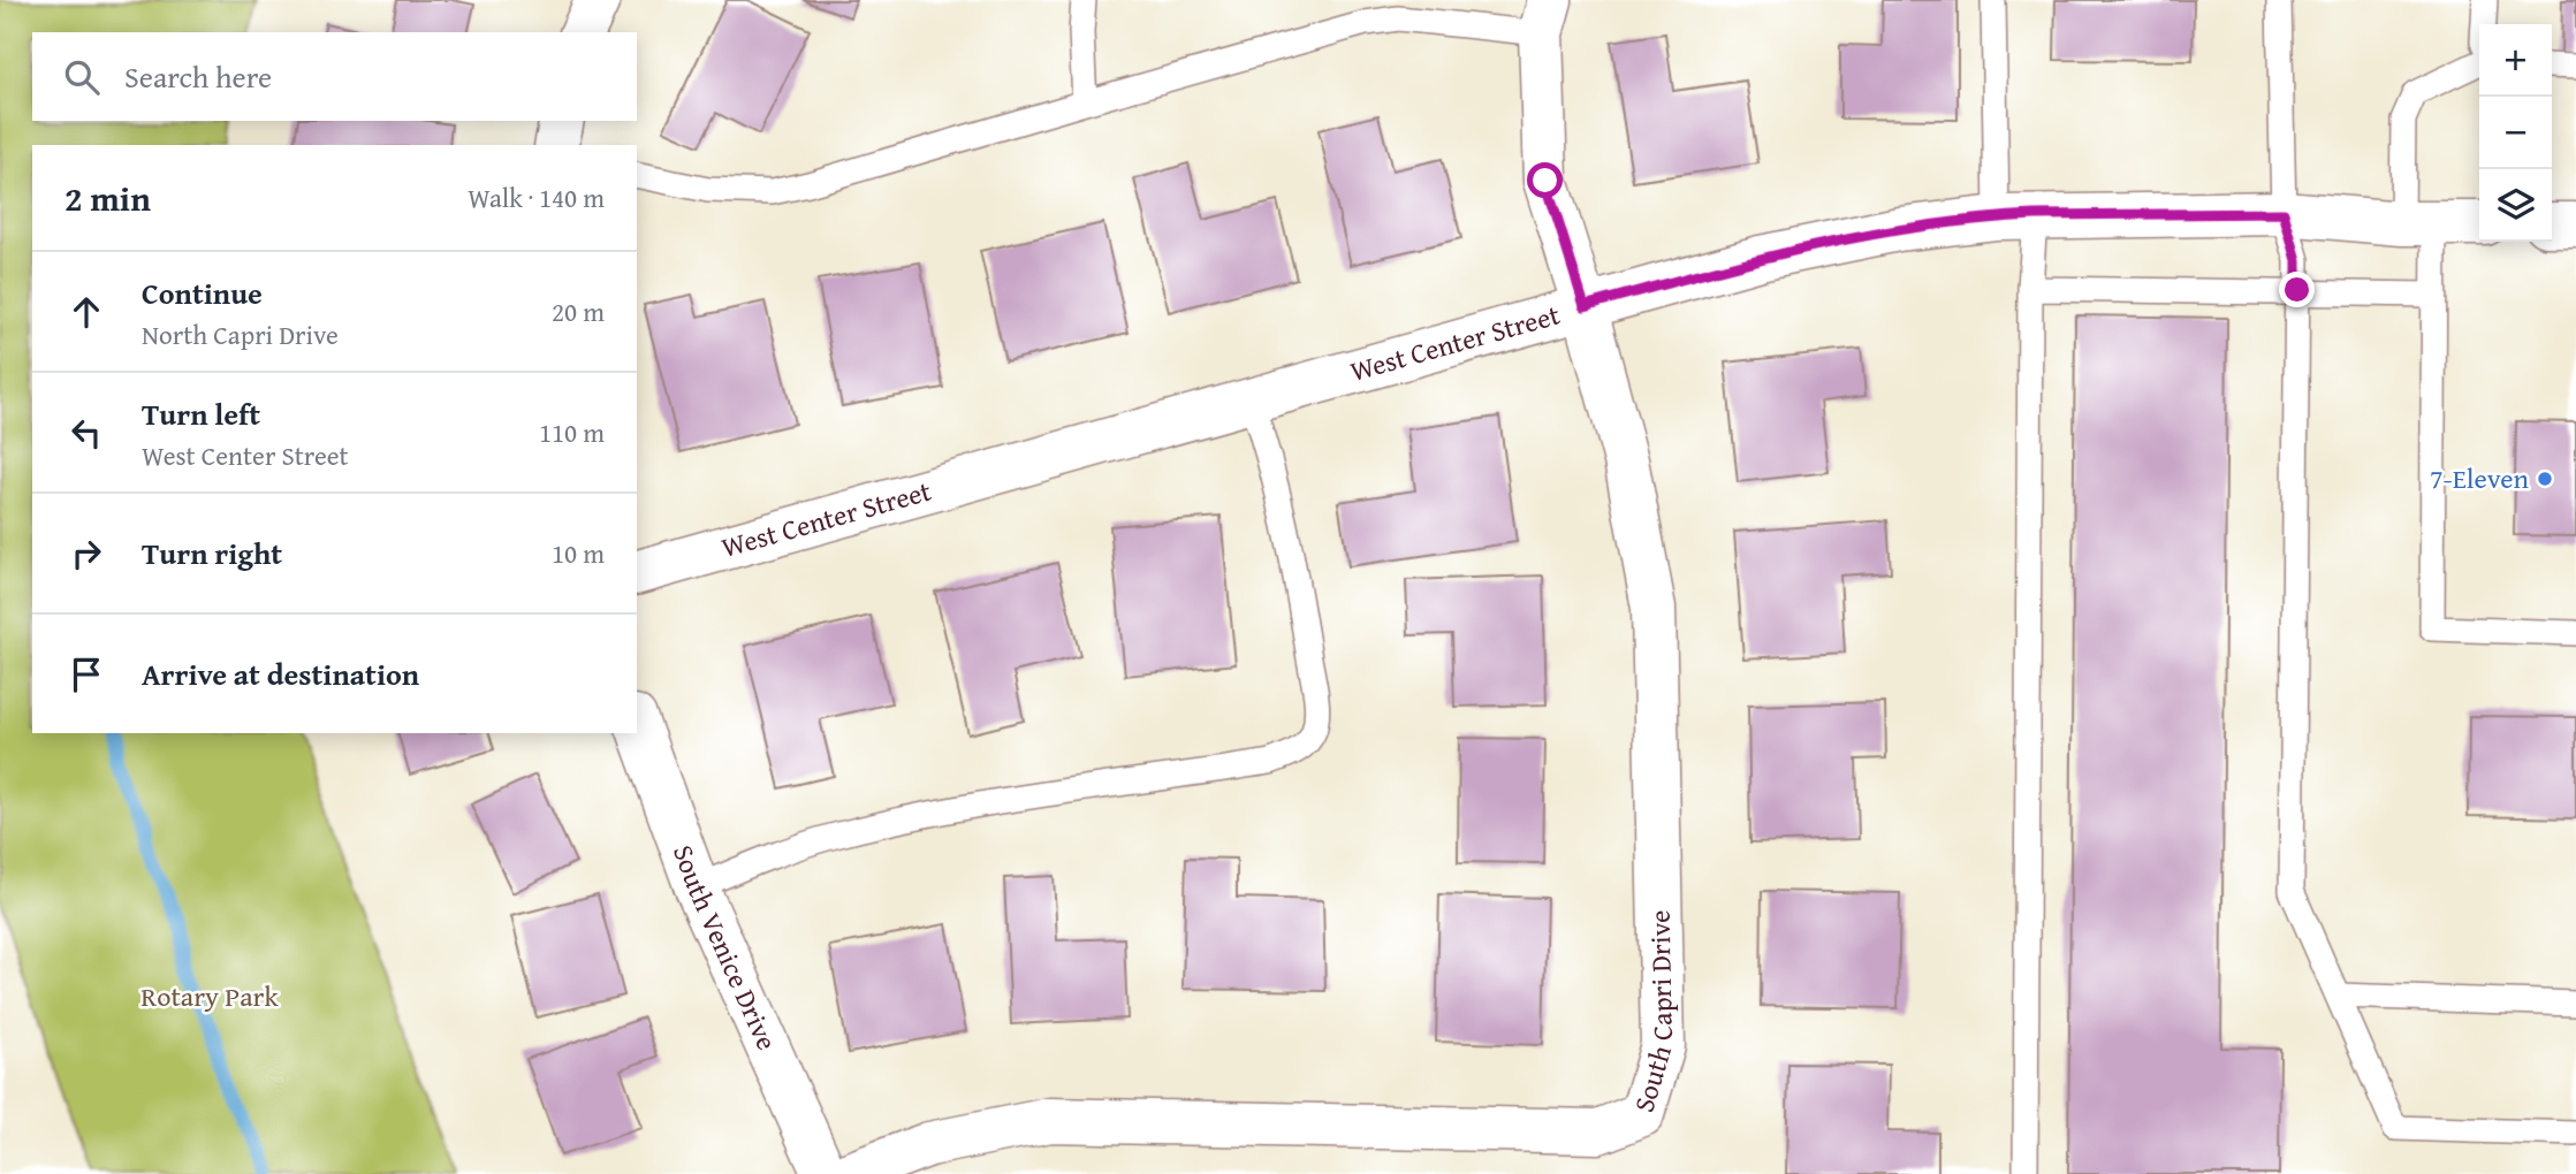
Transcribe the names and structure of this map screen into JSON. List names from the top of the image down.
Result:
{
  "streets": {
    "street": ["West Center Street", "South Venice Drive", "South Capri Drive"]
  },
  "crossings": [
    ["West Center Street", "South Capri Drive"]
  ],
  "parks": ["Rotary Park"],
  "places": ["7-Eleven"],
  "page": {
    "map_buttons": ["+", "−"],
    "search": "Search here",
    "heading": ["2 min", "Walk · 140 m"],
    "list": [
      ["Continue", "North Capri Drive", "20 m"],
      ["Turn left", "West Center Street", "110 m"],
      ["Turn right", "10 m"],
      "Arrive at destination"
    ]
  }
}
